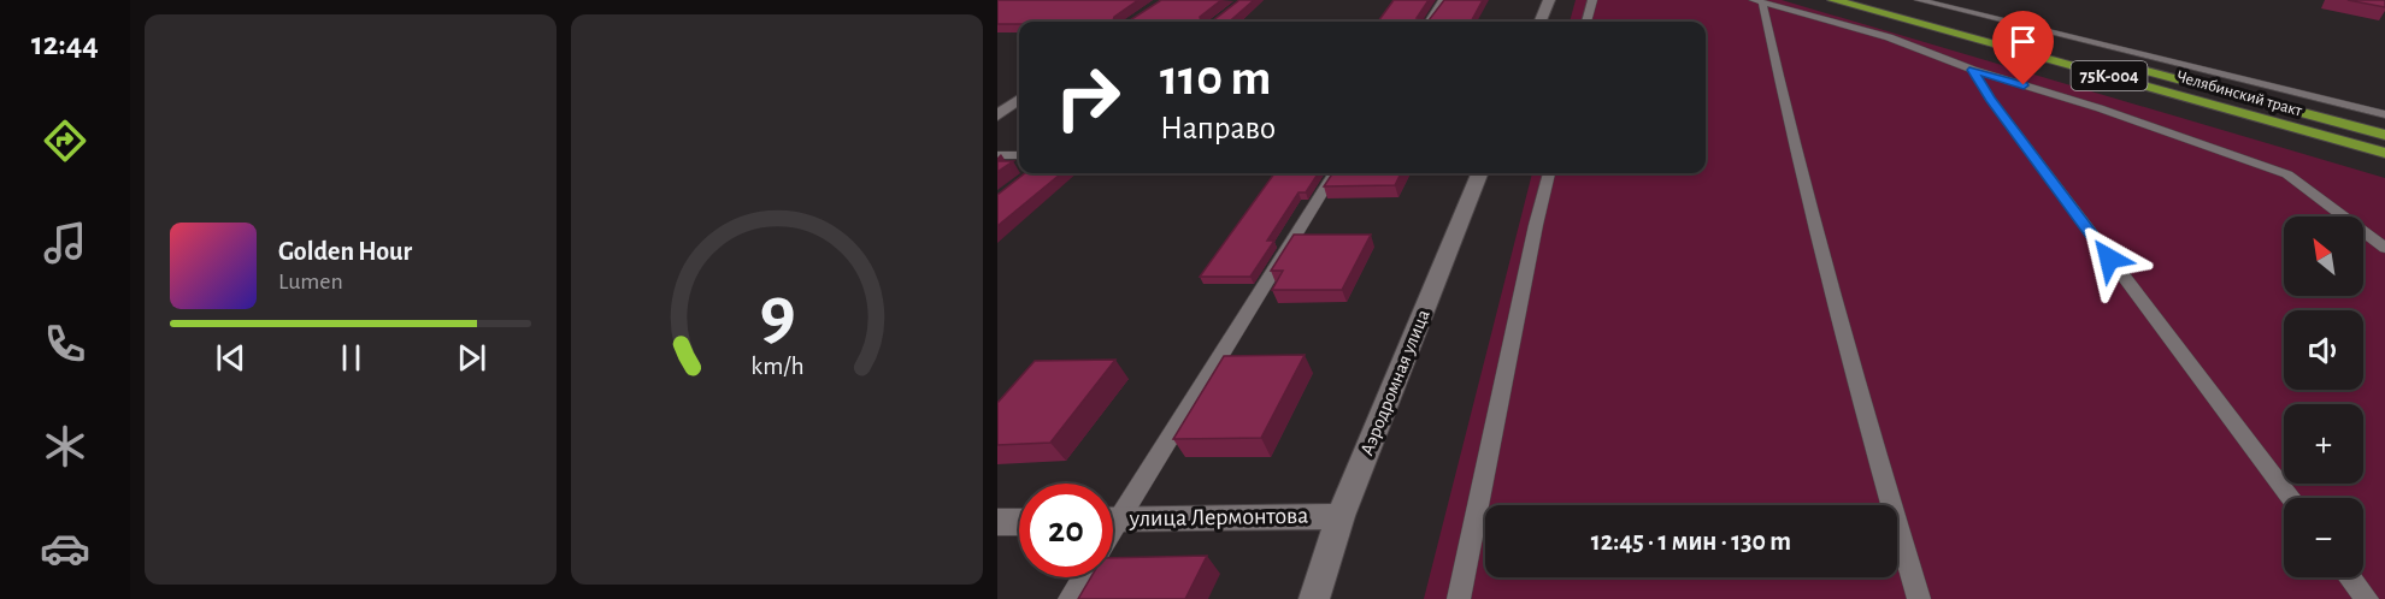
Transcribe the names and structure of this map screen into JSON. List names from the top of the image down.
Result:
{
  "streets": {
    "main road": ["75К-004", "Челябинский тракт"],
    "street": ["Аэродромная улица", "улица Лермонтова"]
  },
  "crossings": [
    ["Аэродромная улица", "улица Лермонтова"]
  ],
  "north": "top left",
  "page": {
    "tabs": "12:44",
    "turn": ["110 m", "Направо"],
    "map_buttons": ["+", "−"],
    "song": ["Golden Hour", "Lumen"],
    "limit": "20",
    "trip": "12:45 · 1 мин · 130 m",
    "gauge": ["9", "km/h"]
  }
}
